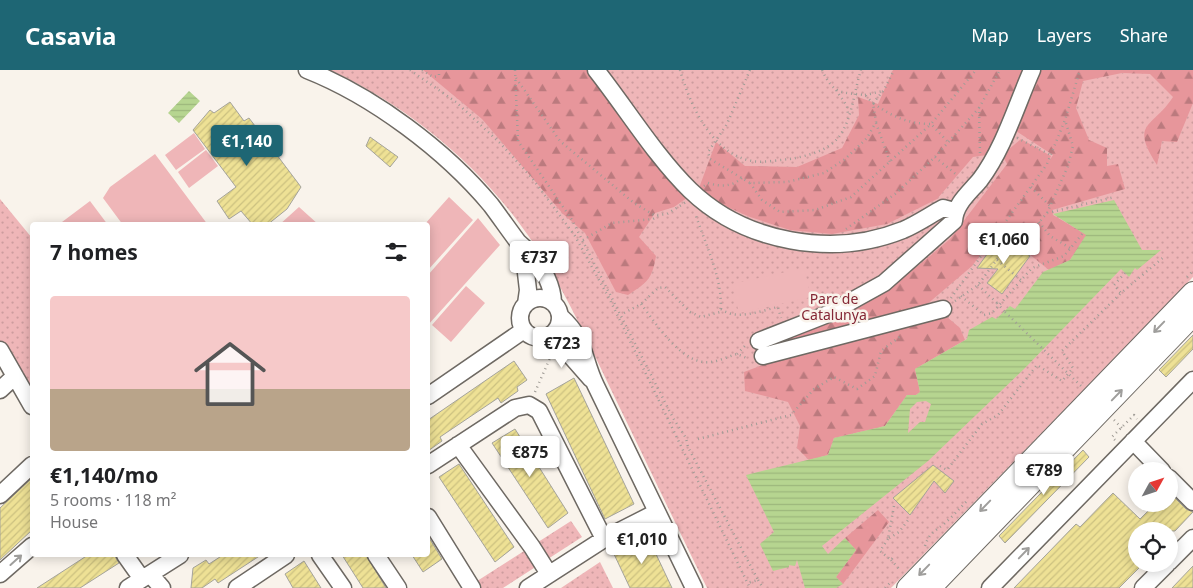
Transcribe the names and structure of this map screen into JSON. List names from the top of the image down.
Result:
{
  "parks": ["Parc de Catalunya"],
  "north": "top right",
  "page": {
    "header": "Casavia",
    "nav": ["Map", "Layers", "Share"],
    "price": [
      "€1,140",
      "€1,060",
      "€737",
      "€723",
      "€875",
      "€789",
      "€1,010"
    ],
    "heading": "7 homes",
    "list": [
      {
        "name": "€1,140/mo",
        "note": "5 rooms · 118 m² · House"
      }
    ]
  }
}
